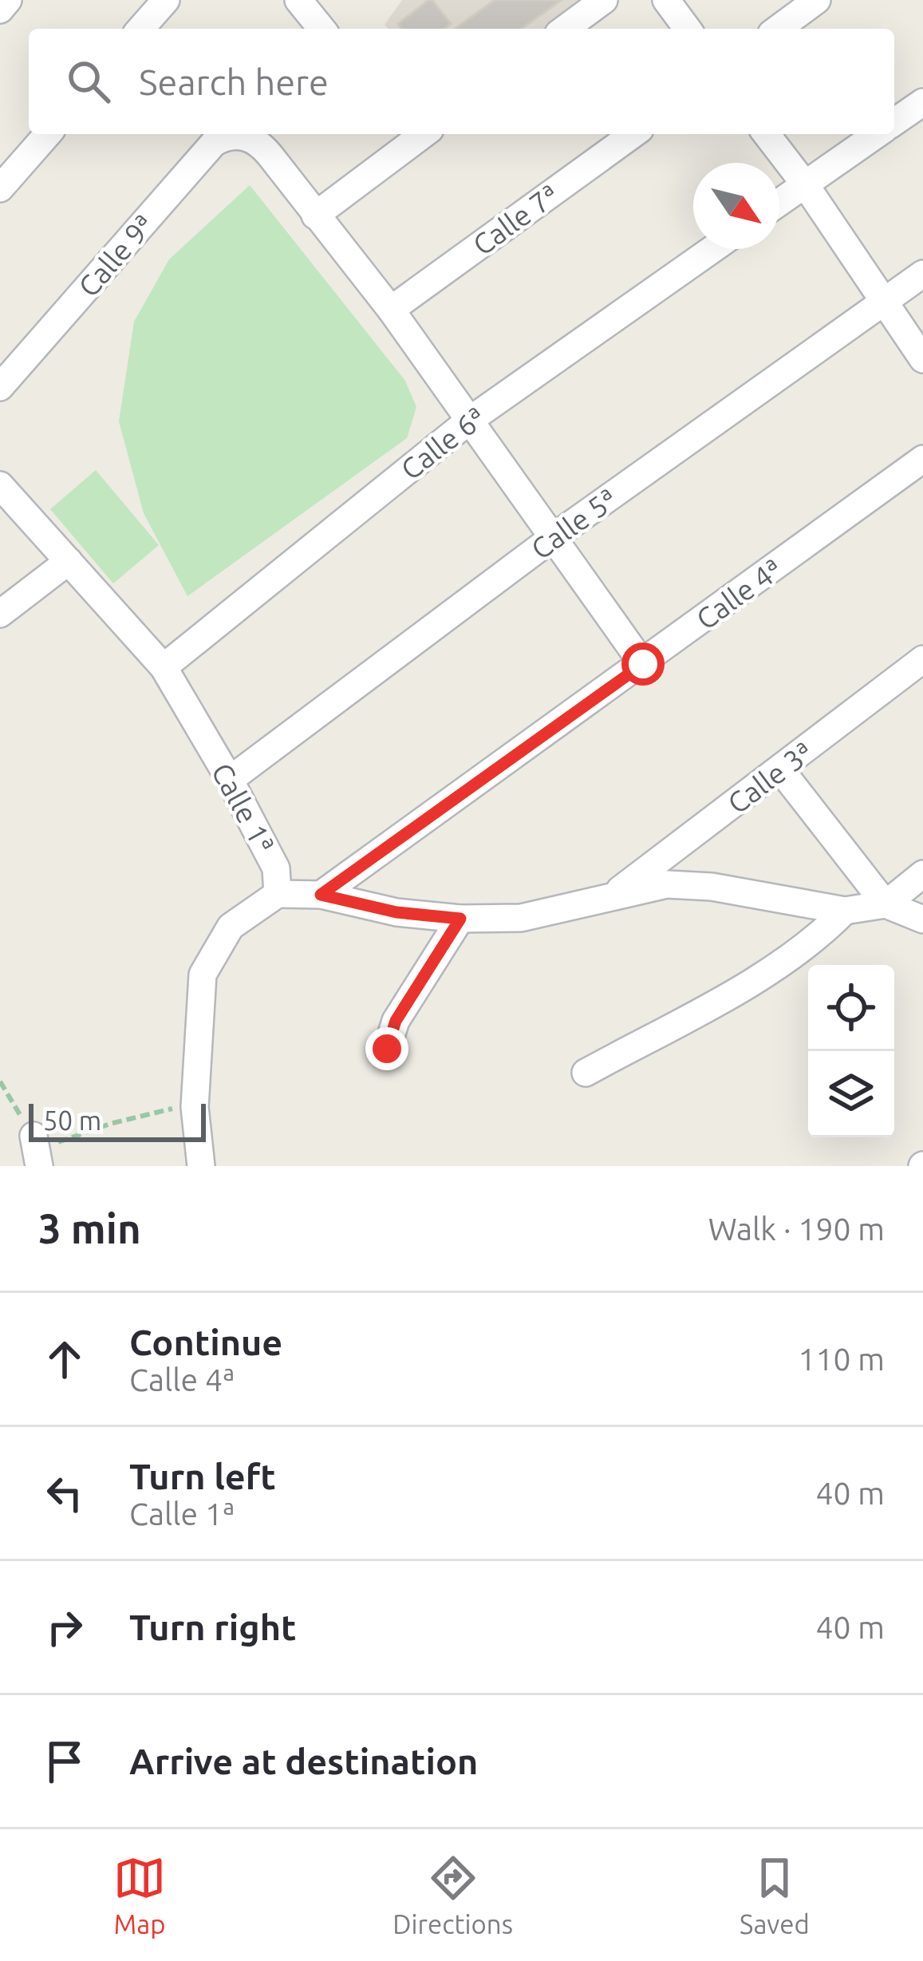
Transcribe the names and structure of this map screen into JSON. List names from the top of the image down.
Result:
{
  "streets": {
    "street": [
      "Calle 7ª",
      "Calle 9ª",
      "Calle 6ª",
      "Calle 5ª",
      "Calle 4ª",
      "Calle 3ª",
      "Calle 1ª"
    ]
  },
  "crossings": [
    ["Calle 6ª", "Calle 1ª"],
    ["Calle 5ª", "Calle 1ª"]
  ],
  "scale_bar": "50 m",
  "north": "bottom right",
  "page": {
    "search": "Search here",
    "scale": "50 m",
    "heading": ["3 min", "Walk · 190 m"],
    "list": [
      ["Continue", "Calle 4ª", "110 m"],
      ["Turn left", "Calle 1ª", "40 m"],
      ["Turn right", "40 m"],
      "Arrive at destination"
    ],
    "nav": ["Map", "Directions", "Saved"]
  }
}
